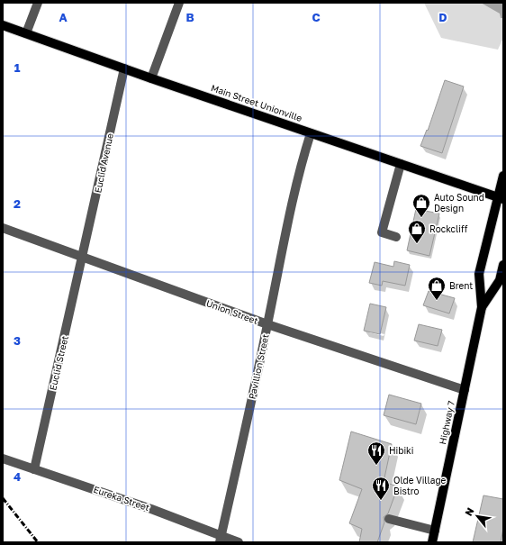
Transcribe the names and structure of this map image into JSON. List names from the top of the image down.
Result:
{
  "streets": {
    "main road": ["Main Street Unionville", "Highway 7"],
    "street": [
      "Euclid Avenue",
      "Union Street",
      "Euclid Street",
      "Pavillion Street",
      "Eureka Street"
    ]
  },
  "crossings": [
    ["Main Street Unionville", "Euclid Avenue"],
    ["Main Street Unionville", "Pavillion Street"],
    ["Main Street Unionville", "Highway 7"],
    ["Euclid Avenue", "Union Street"],
    ["Euclid Avenue", "Euclid Street"],
    ["Union Street", "Euclid Street"],
    ["Union Street", "Pavillion Street"],
    ["Union Street", "Highway 7"],
    ["Euclid Street", "Eureka Street"],
    ["Pavillion Street", "Eureka Street"]
  ],
  "places": {
    "shop": ["Auto Sound Design", "Rockcliff", "Brent"],
    "restaurant": ["Hibiki", "Olde Village Bistro"]
  },
  "north": "top left",
  "grid": {
    "columns": [
      "A",
      "B",
      "C",
      "D"
    ],
    "rows": [
      "1",
      "2",
      "3",
      "4"
    ]
  }
}
